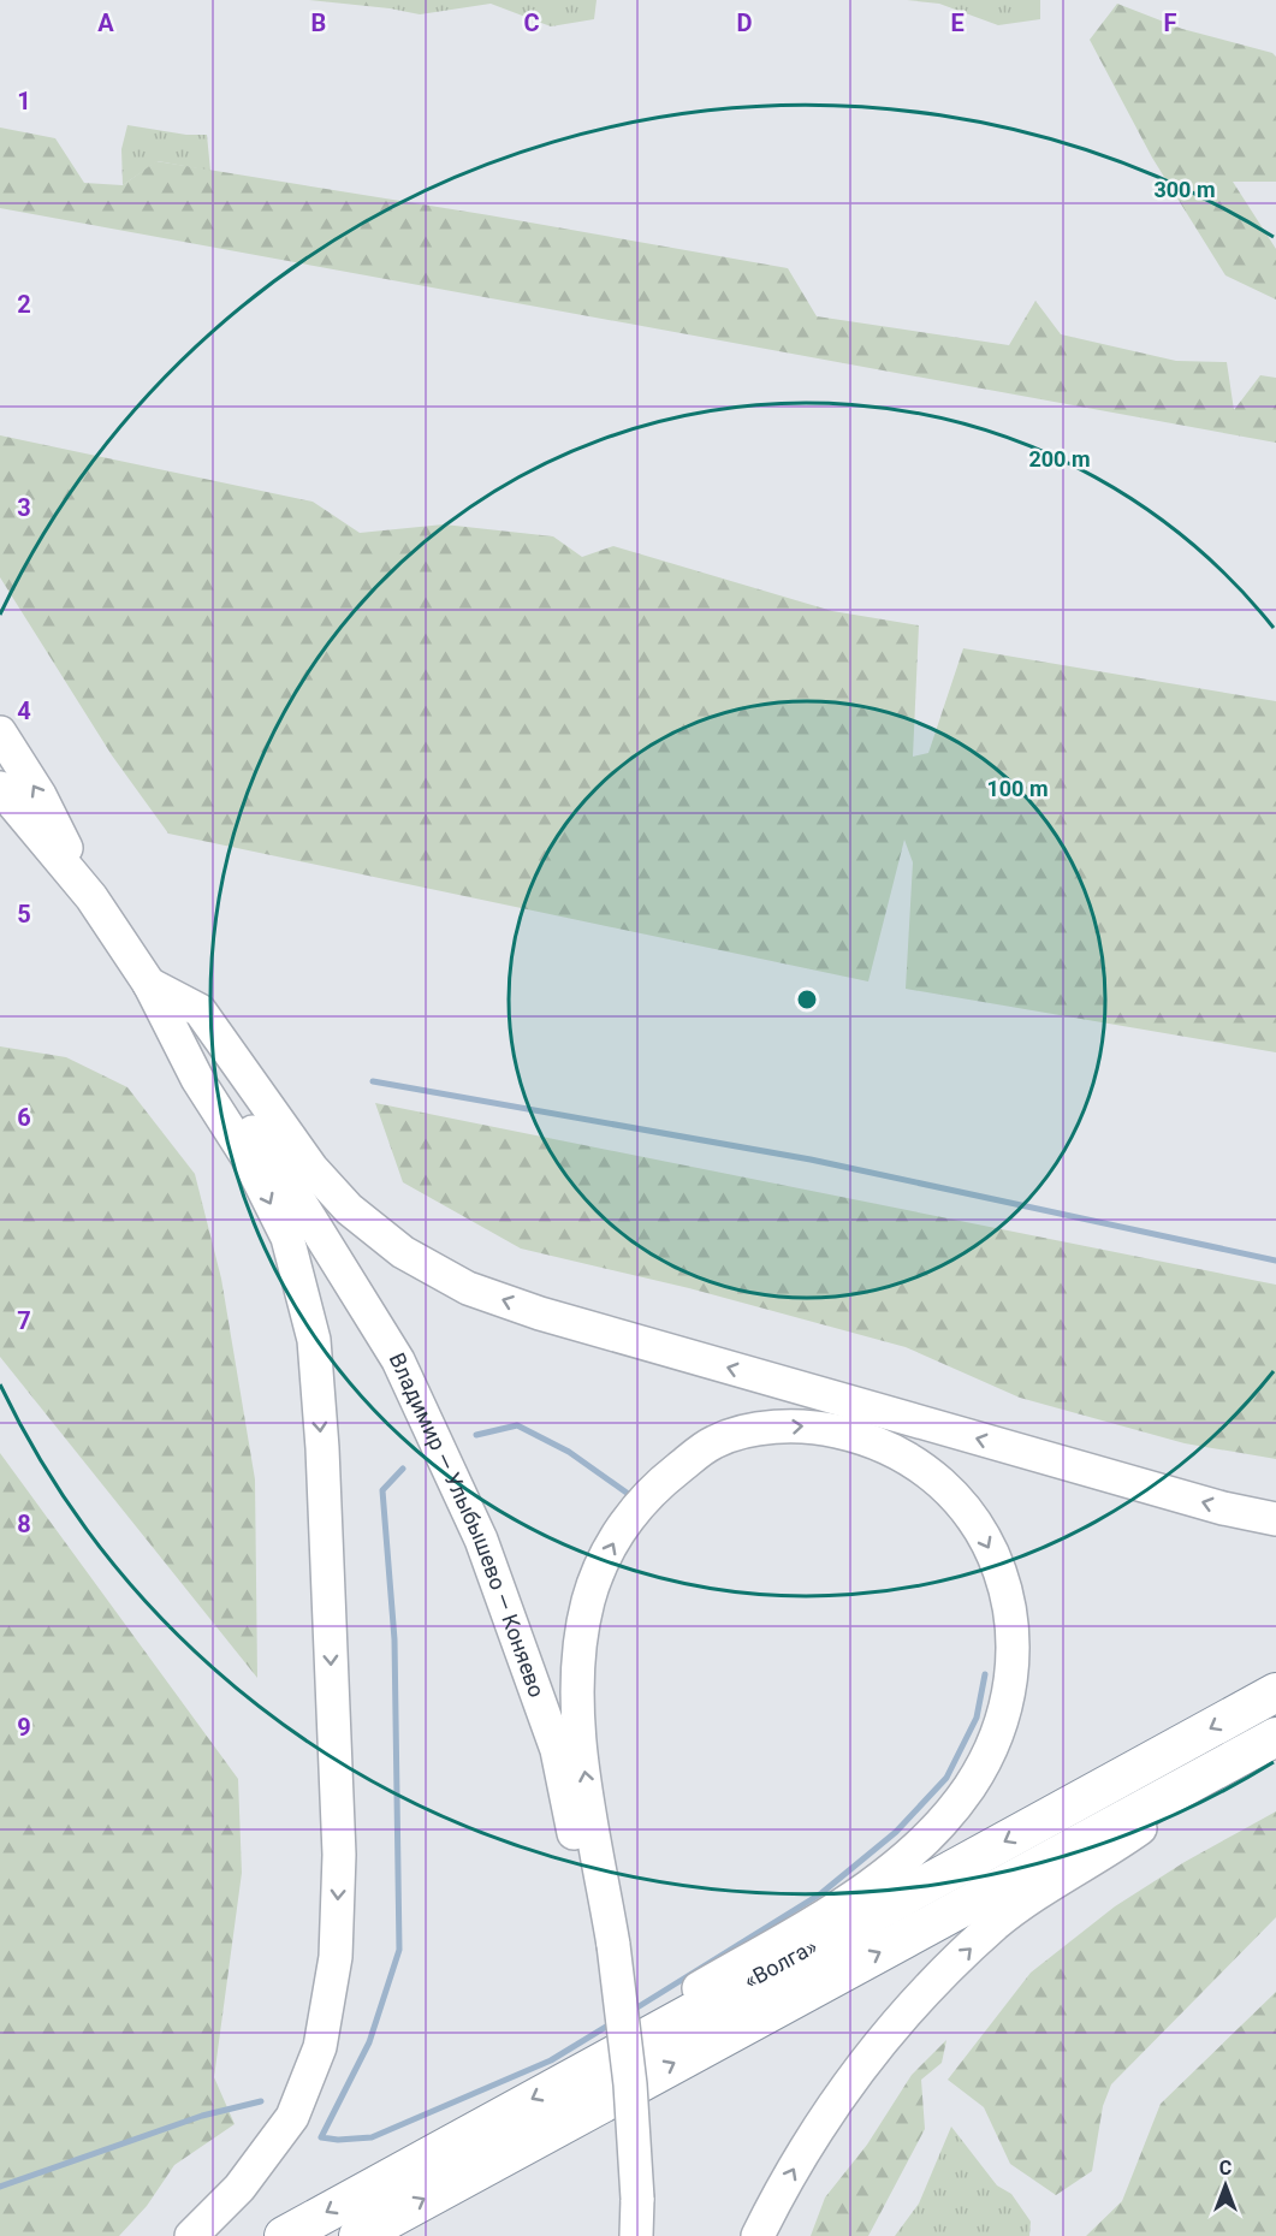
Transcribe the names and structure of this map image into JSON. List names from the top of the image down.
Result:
{
  "streets": {
    "highway": ["«Волга»"],
    "main road": ["Владимир — Улыбышево — Коняево"]
  },
  "north": "top",
  "grid": {
    "columns": [
      "A",
      "B",
      "C",
      "D",
      "E",
      "F"
    ],
    "rows": [
      "1",
      "2",
      "3",
      "4",
      "5",
      "6",
      "7",
      "8",
      "9"
    ]
  },
  "rings": ["300 m", "200 m", "100 m"]
}
